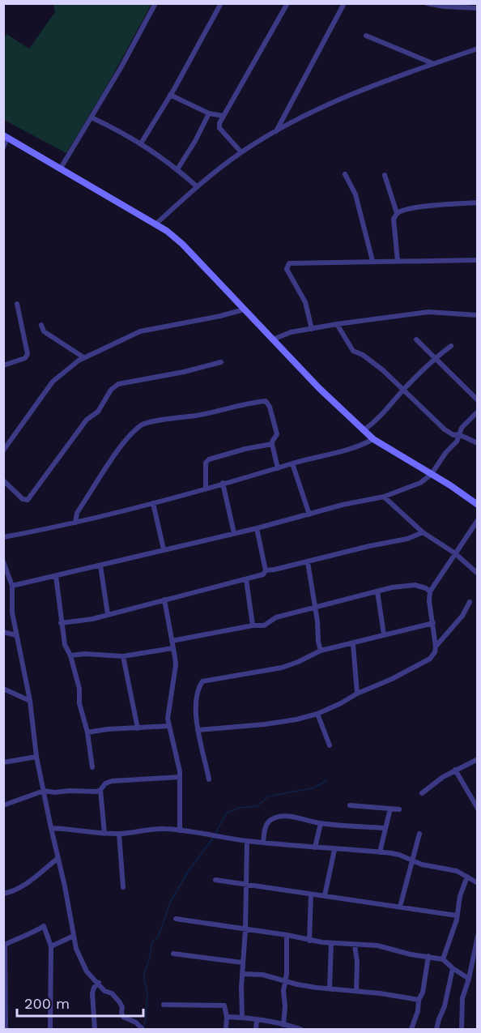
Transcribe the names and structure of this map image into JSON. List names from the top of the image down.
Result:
{
  "scale_bar": "200 m"
}
